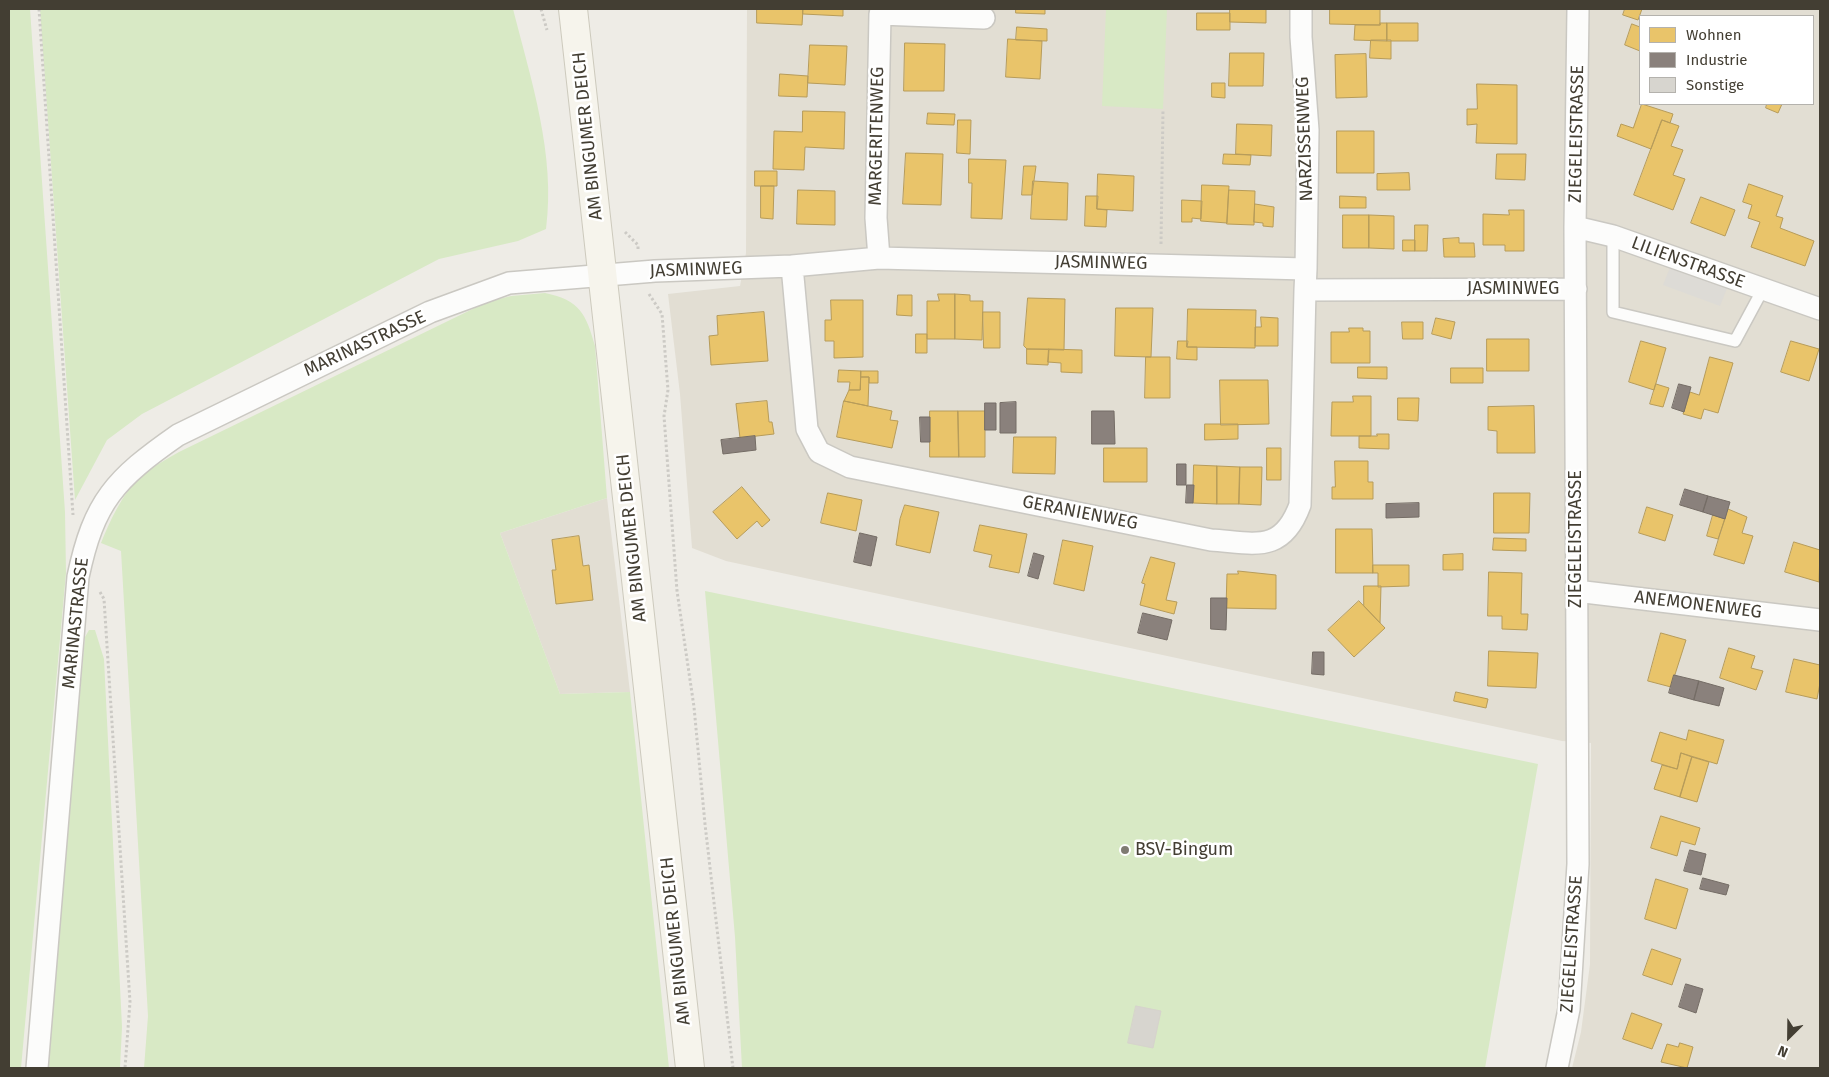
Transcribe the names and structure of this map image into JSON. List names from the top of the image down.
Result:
{
  "streets": {
    "main road": ["AM BINGUMER DEICH"],
    "street": [
      "ZIEGELEISTRASSE",
      "MARGERITENWEG",
      "NARZISSENWEG",
      "JASMINWEG",
      "LILIENSTRASSE",
      "MARINASTRASSE",
      "GERANIENWEG",
      "ANEMONENWEG"
    ]
  },
  "crossings": [
    ["ZIEGELEISTRASSE", "JASMINWEG"],
    ["ZIEGELEISTRASSE", "LILIENSTRASSE"],
    ["ZIEGELEISTRASSE", "ANEMONENWEG"],
    ["AM BINGUMER DEICH", "JASMINWEG"],
    ["AM BINGUMER DEICH", "MARINASTRASSE"],
    ["MARGERITENWEG", "JASMINWEG"],
    ["NARZISSENWEG", "JASMINWEG"],
    ["JASMINWEG", "MARINASTRASSE"],
    ["JASMINWEG", "GERANIENWEG"]
  ],
  "places": ["BSV-Bingum"],
  "legend": ["Wohnen", "Industrie", "Sonstige"],
  "north": "bottom left"
}
